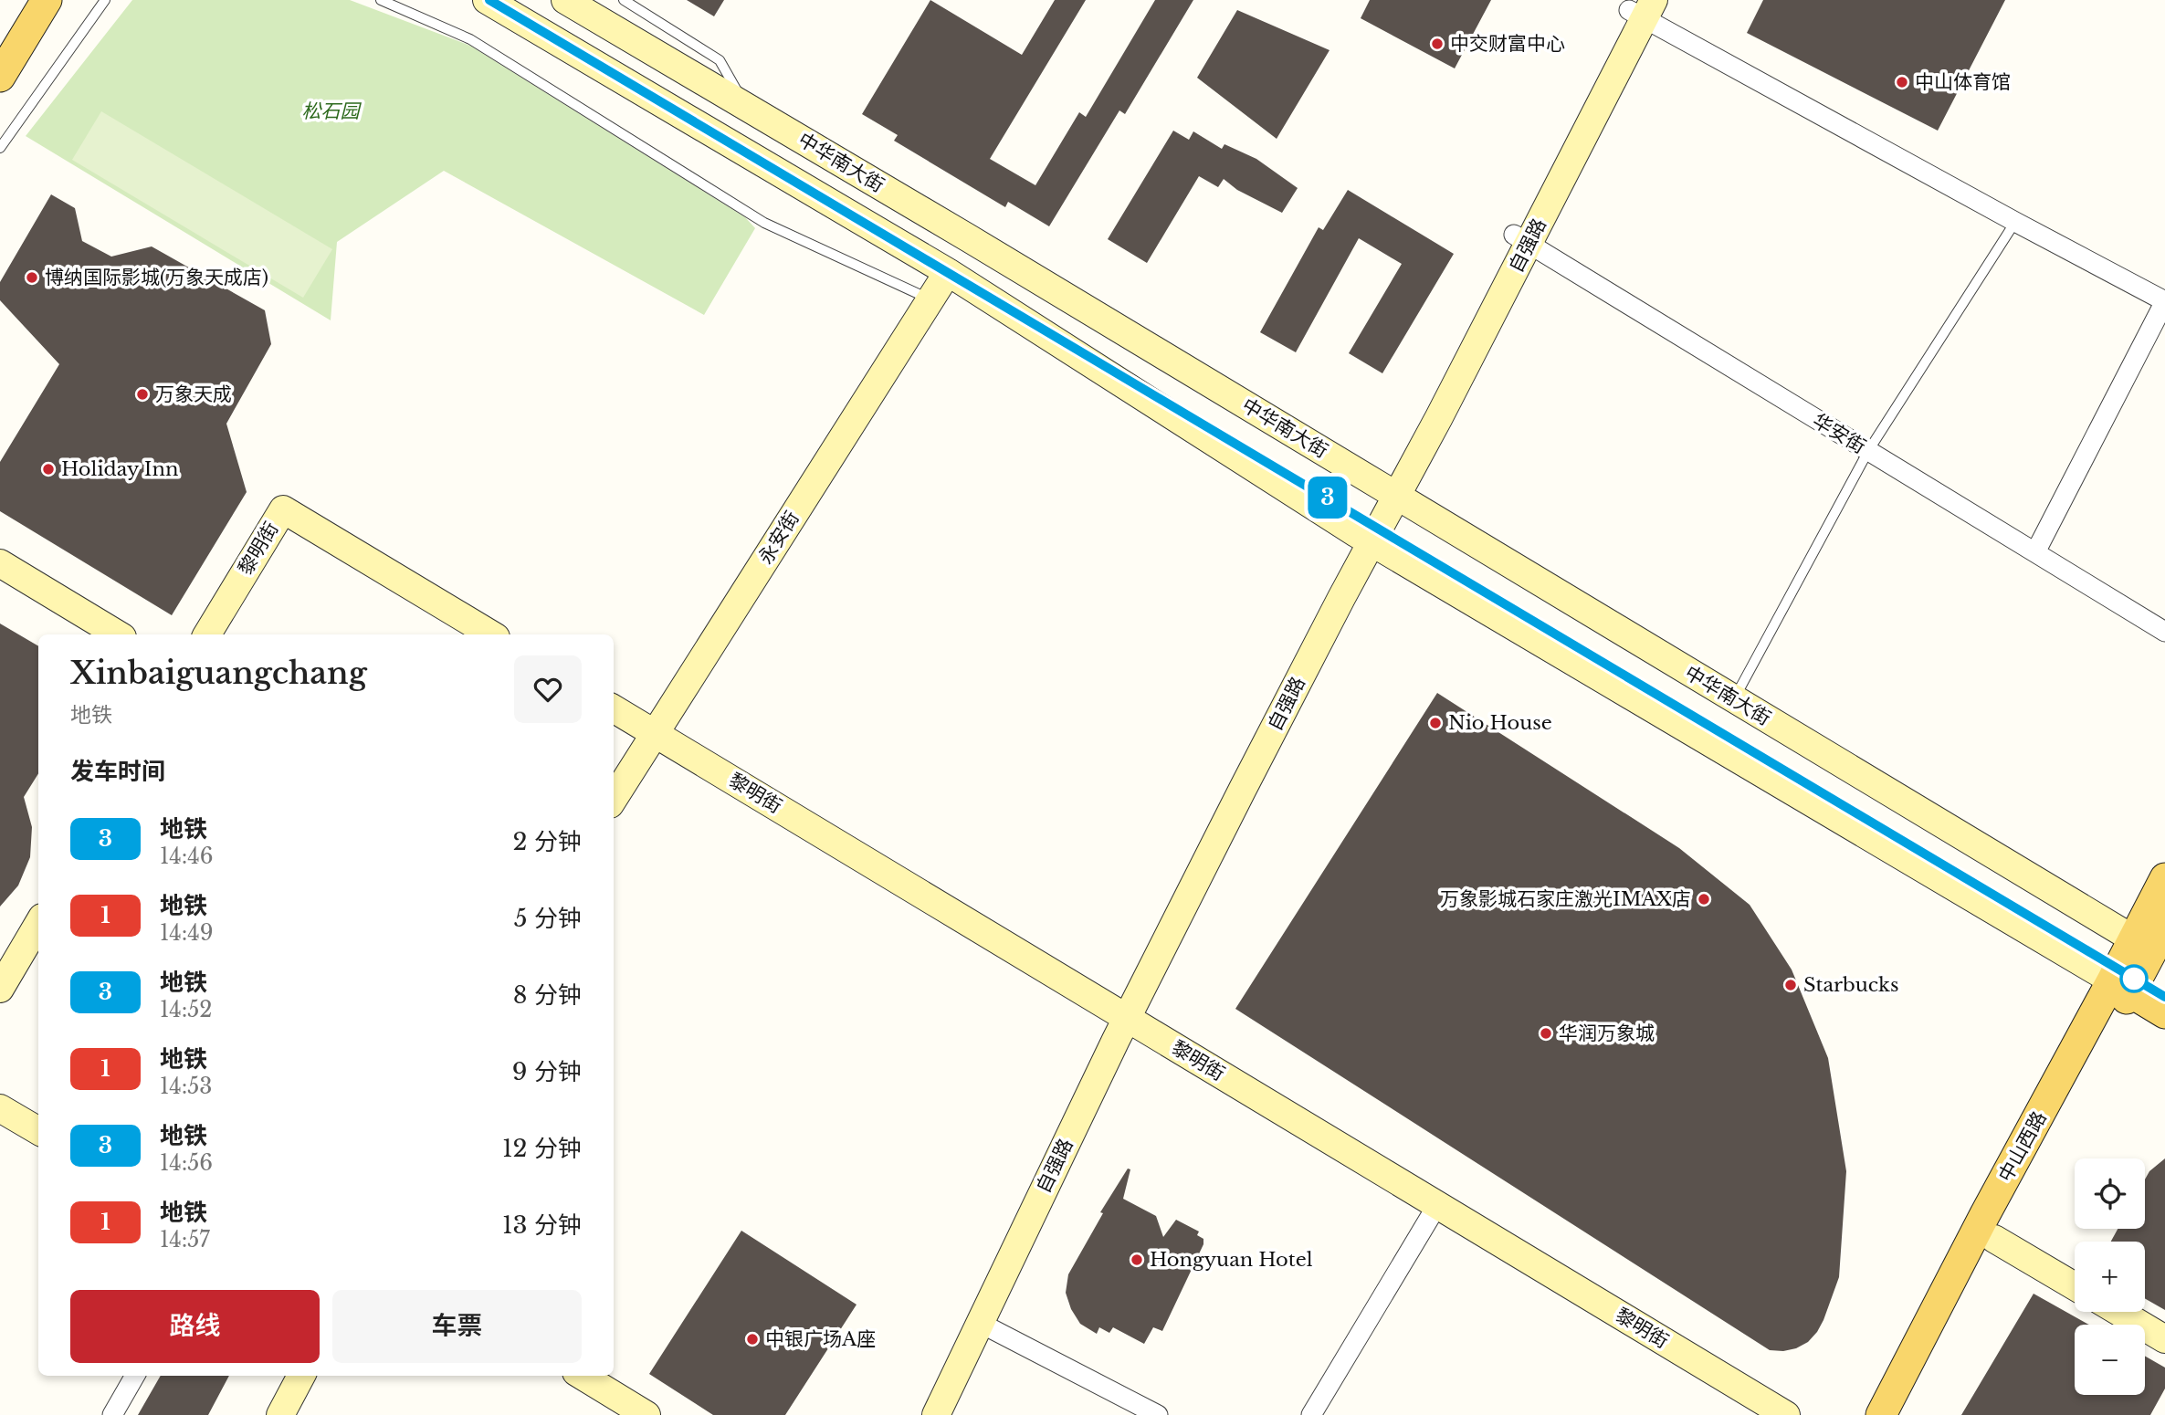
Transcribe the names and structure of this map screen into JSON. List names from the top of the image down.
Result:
{
  "streets": {
    "main road": [
      "中华南大街",
      "自强路",
      "永安街",
      "黎明街",
      "中山西路"
    ],
    "street": ["华安街"]
  },
  "crossings": [
    ["中华南大街", "自强路"],
    ["中华南大街", "永安街"],
    ["中华南大街", "中山西路"],
    ["自强路", "华安街"],
    ["自强路", "黎明街"],
    ["永安街", "黎明街"]
  ],
  "parks": ["松石园"],
  "places": [
    "中交财富中心",
    "中山体育馆",
    "博纳国际影城(万象天成店)",
    "万象天成",
    "Holiday Inn",
    "Nio House",
    "万象影城石家庄激光IMAX店",
    "Starbucks",
    "华润万象城",
    "Hongyuan Hotel",
    "中银广场A座"
  ],
  "lines": ["metro line 3"],
  "page": {
    "on_map": "3",
    "heading": [
      ["Xinbaiguangchang", "地铁"],
      "发车时间"
    ],
    "list": [
      {
        "mark": "3",
        "name": "地铁",
        "note": "14:46",
        "value": "2 分钟"
      },
      {
        "mark": "1",
        "name": "地铁",
        "note": "14:49",
        "value": "5 分钟"
      },
      {
        "mark": "3",
        "name": "地铁",
        "note": "14:52",
        "value": "8 分钟"
      },
      {
        "mark": "1",
        "name": "地铁",
        "note": "14:53",
        "value": "9 分钟"
      },
      {
        "mark": "3",
        "name": "地铁",
        "note": "14:56",
        "value": "12 分钟"
      },
      {
        "mark": "1",
        "name": "地铁",
        "note": "14:57",
        "value": "13 分钟"
      }
    ],
    "map_buttons": ["+", "−"],
    "buttons": ["路线", "车票"]
  }
}
